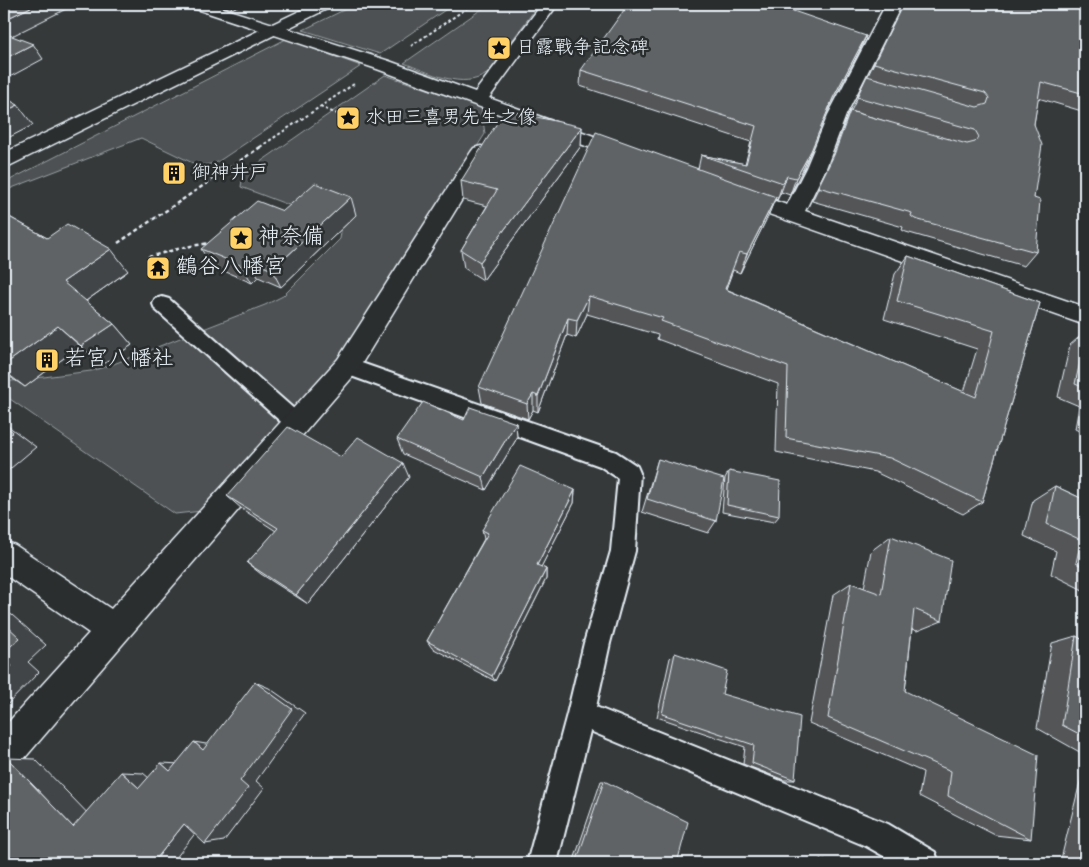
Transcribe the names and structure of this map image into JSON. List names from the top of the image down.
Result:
{
  "places": {
    "place": ["日露戰争記念碑", "水田三喜男先生之像", "神奈備"],
    "building": ["御神井戸", "若宮八幡社"],
    "temple": ["鶴谷八幡宮"]
  }
}
